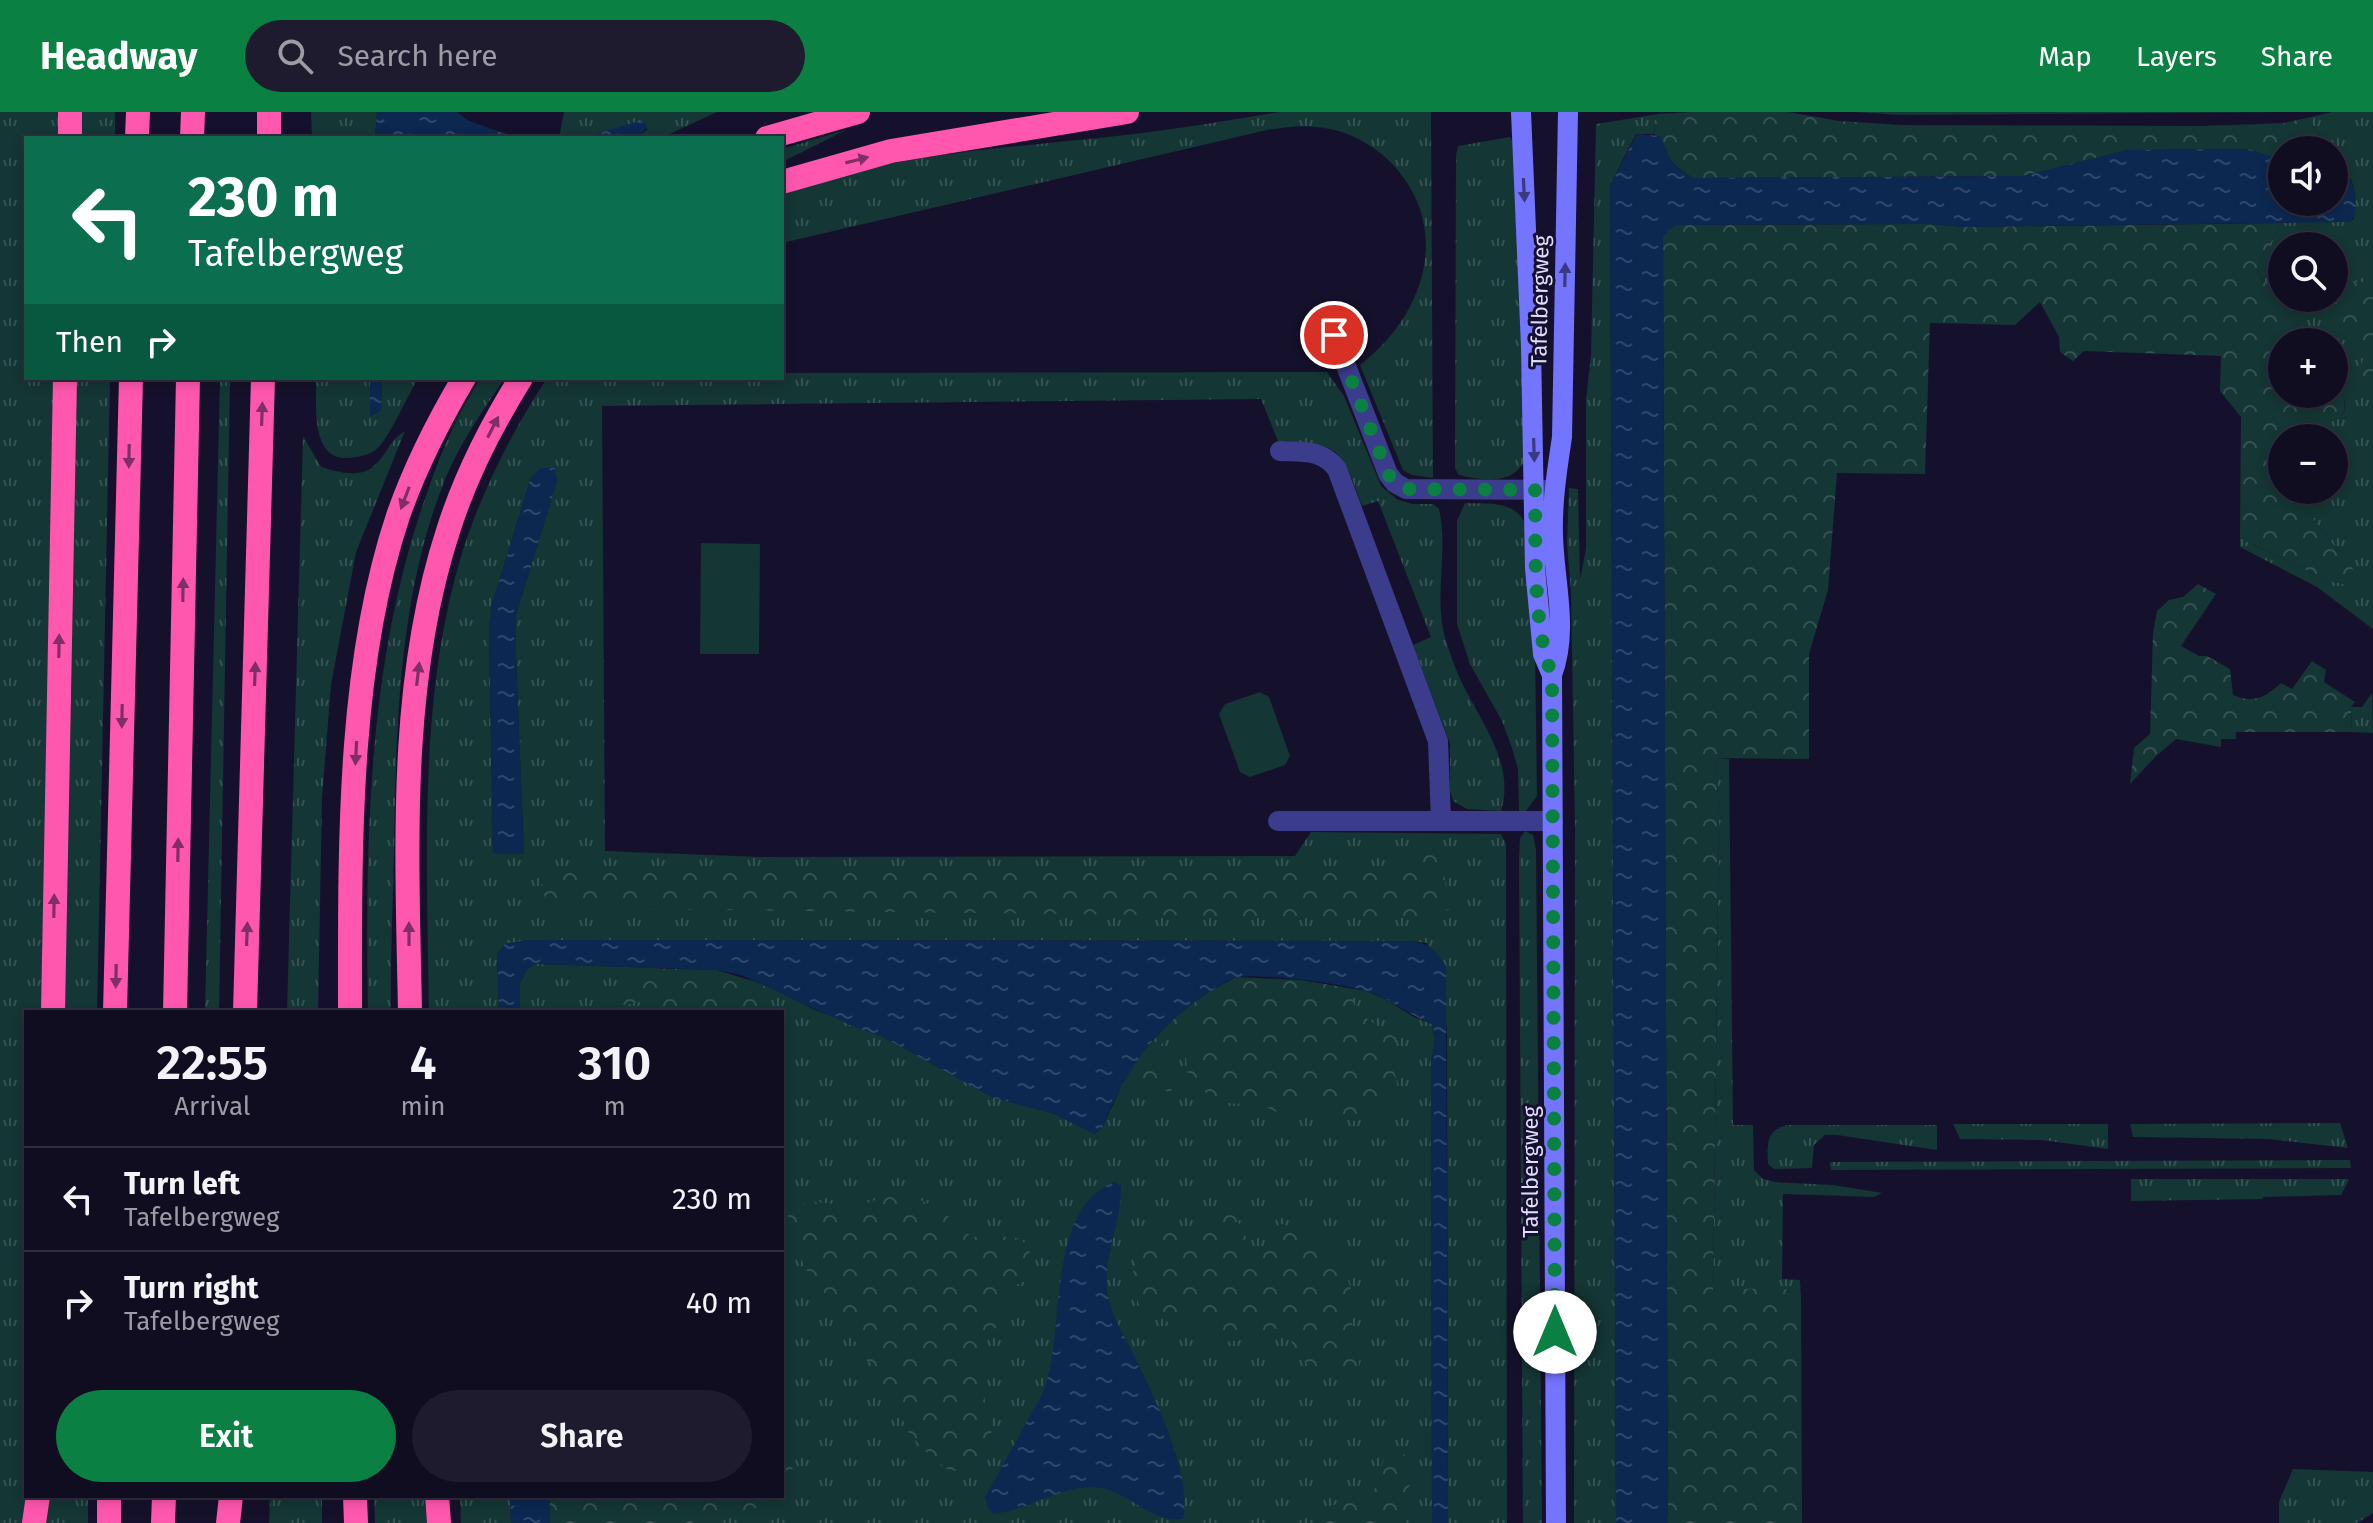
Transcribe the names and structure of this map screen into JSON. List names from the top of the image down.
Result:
{
  "streets": {
    "street": ["Tafelbergweg"]
  },
  "page": {
    "header": "Headway",
    "search": "Search here",
    "nav": ["Map", "Layers", "Share"],
    "map_buttons": ["+", "−"],
    "turn": ["230 m", "Tafelbergweg"],
    "then": "Then",
    "eta": [
      "22:55",
      "Arrival",
      "4",
      "min",
      "310",
      "m"
    ],
    "list": [
      {
        "name": "Turn left",
        "note": "Tafelbergweg",
        "value": "230 m"
      },
      {
        "name": "Turn right",
        "note": "Tafelbergweg",
        "value": "40 m"
      }
    ],
    "buttons": ["Exit", "Share"]
  }
}
